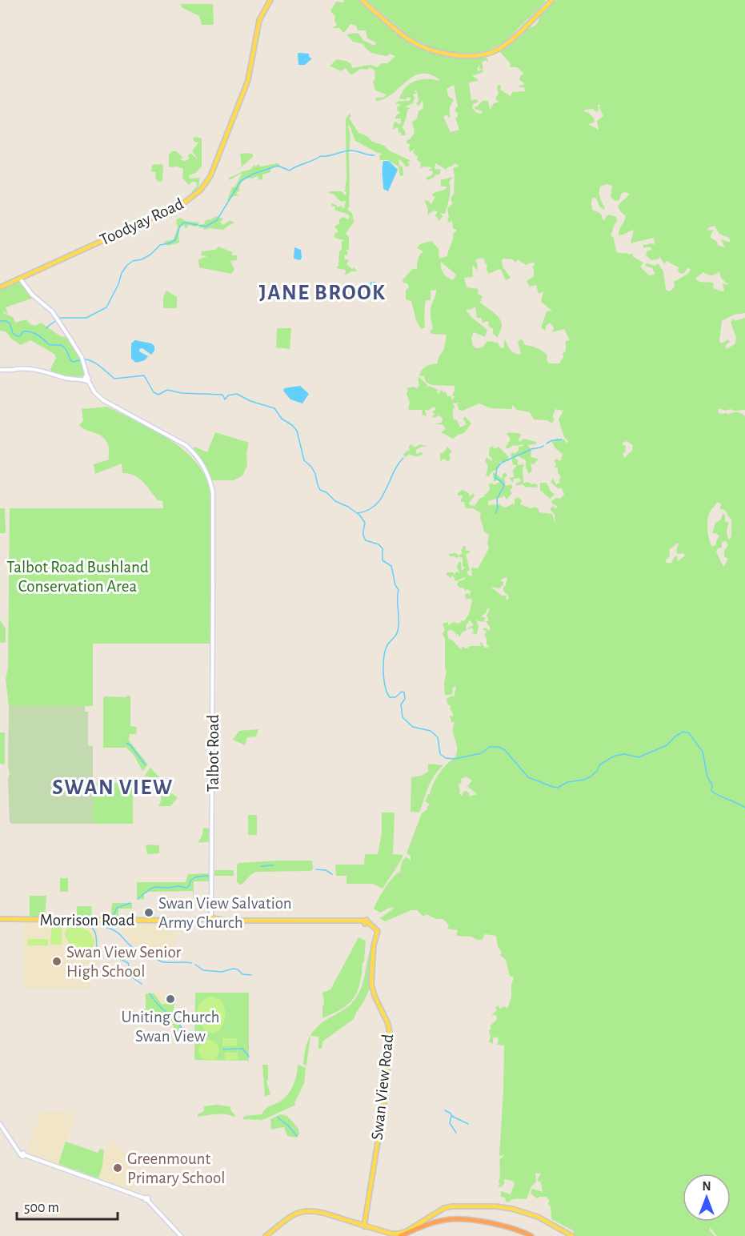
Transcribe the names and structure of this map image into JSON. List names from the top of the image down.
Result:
{
  "streets": {
    "main road": [
      "Toodyay Road",
      "Talbot Road",
      "Morrison Road",
      "Swan View Road"
    ]
  },
  "crossings": [
    ["Toodyay Road", "Talbot Road"],
    ["Talbot Road", "Morrison Road"],
    ["Morrison Road", "Swan View Road"]
  ],
  "districts": ["JANE BROOK", "SWAN VIEW"],
  "parks": ["Talbot Road Bushland Conservation Area"],
  "places": [
    "Swan View Salvation Army Church",
    "Swan View Senior High School",
    "Uniting Church Swan View",
    "Greenmount Primary School"
  ],
  "scale_bar": "500 m",
  "north": "top"
}
